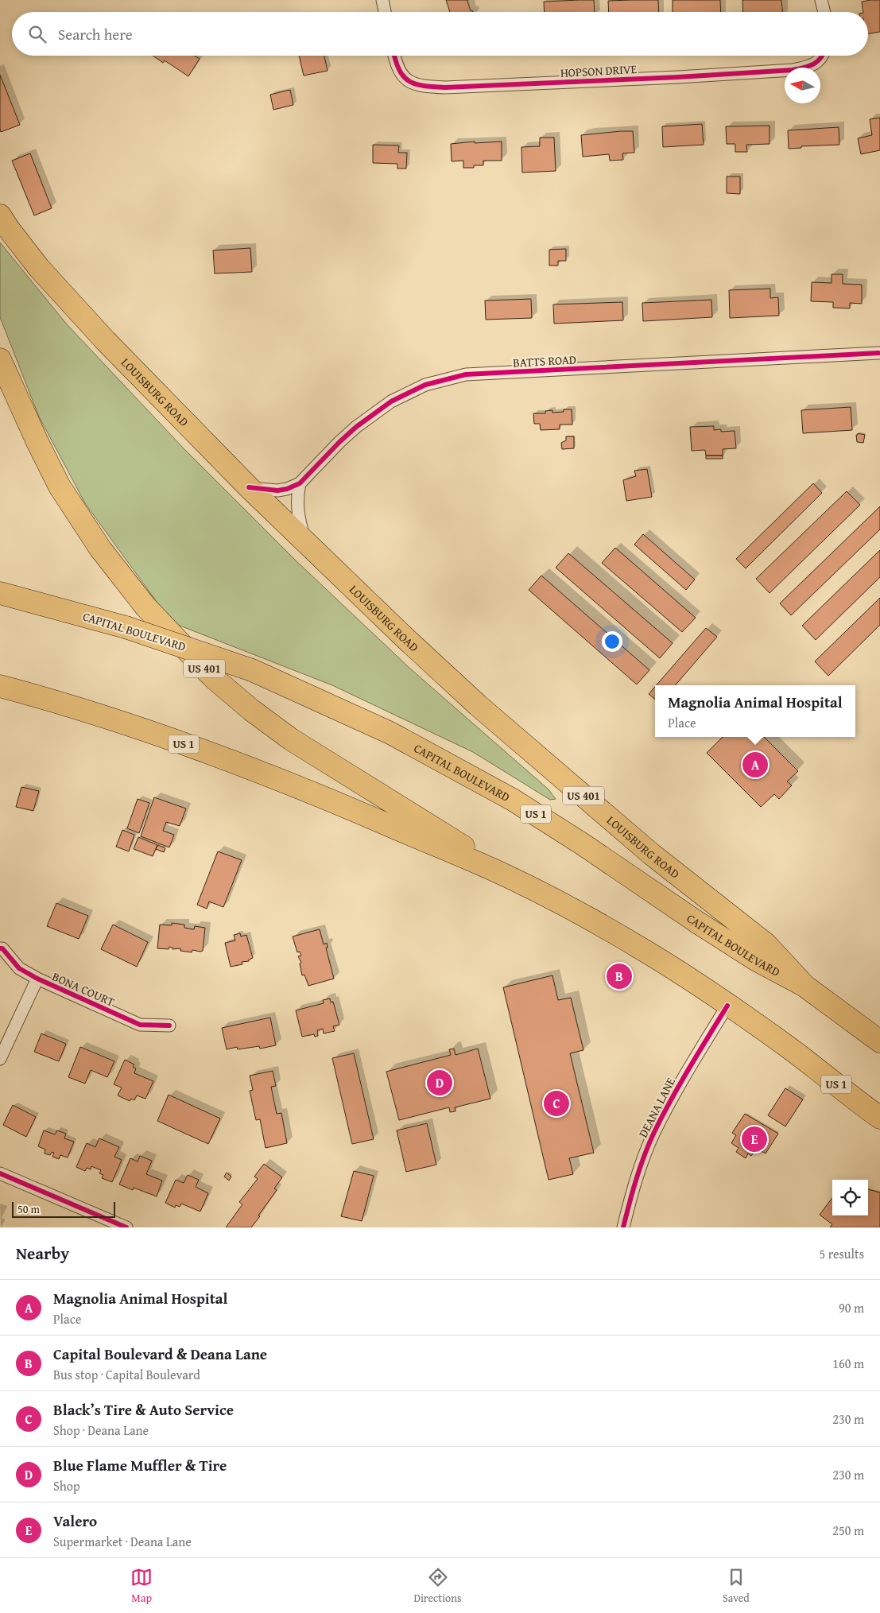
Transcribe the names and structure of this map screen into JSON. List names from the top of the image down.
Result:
{
  "streets": {
    "highway": [
      "LOUISBURG ROAD",
      "CAPITAL BOULEVARD",
      "US 401",
      "US 1"
    ],
    "street": [
      "HOPSON DRIVE",
      "BATTS ROAD",
      "BONA COURT",
      "DEANA LANE"
    ]
  },
  "crossings": [
    ["BATTS ROAD", "LOUISBURG ROAD"],
    ["LOUISBURG ROAD", "CAPITAL BOULEVARD"],
    ["US 401", "US 1"],
    ["US 1", "DEANA LANE"]
  ],
  "scale_bar": "50 m",
  "north": "left",
  "page": {
    "search": "Search here",
    "popup": ["Magnolia Animal Hospital", "Place"],
    "pins": [
      "A",
      "B",
      "D",
      "C",
      "E"
    ],
    "scale": "50 m",
    "heading": ["Nearby", "5 results"],
    "list": [
      {
        "mark": "A",
        "name": "Magnolia Animal Hospital",
        "note": "Place",
        "value": "90 m"
      },
      {
        "mark": "B",
        "name": "Capital Boulevard & Deana Lane",
        "note": "Bus stop · Capital Boulevard",
        "value": "160 m"
      },
      {
        "mark": "C",
        "name": "Black’s Tire & Auto Service",
        "note": "Shop · Deana Lane",
        "value": "230 m"
      },
      {
        "mark": "D",
        "name": "Blue Flame Muffler & Tire",
        "note": "Shop",
        "value": "230 m"
      },
      {
        "mark": "E",
        "name": "Valero",
        "note": "Supermarket · Deana Lane",
        "value": "250 m"
      }
    ],
    "nav": ["Map", "Directions", "Saved"]
  }
}
